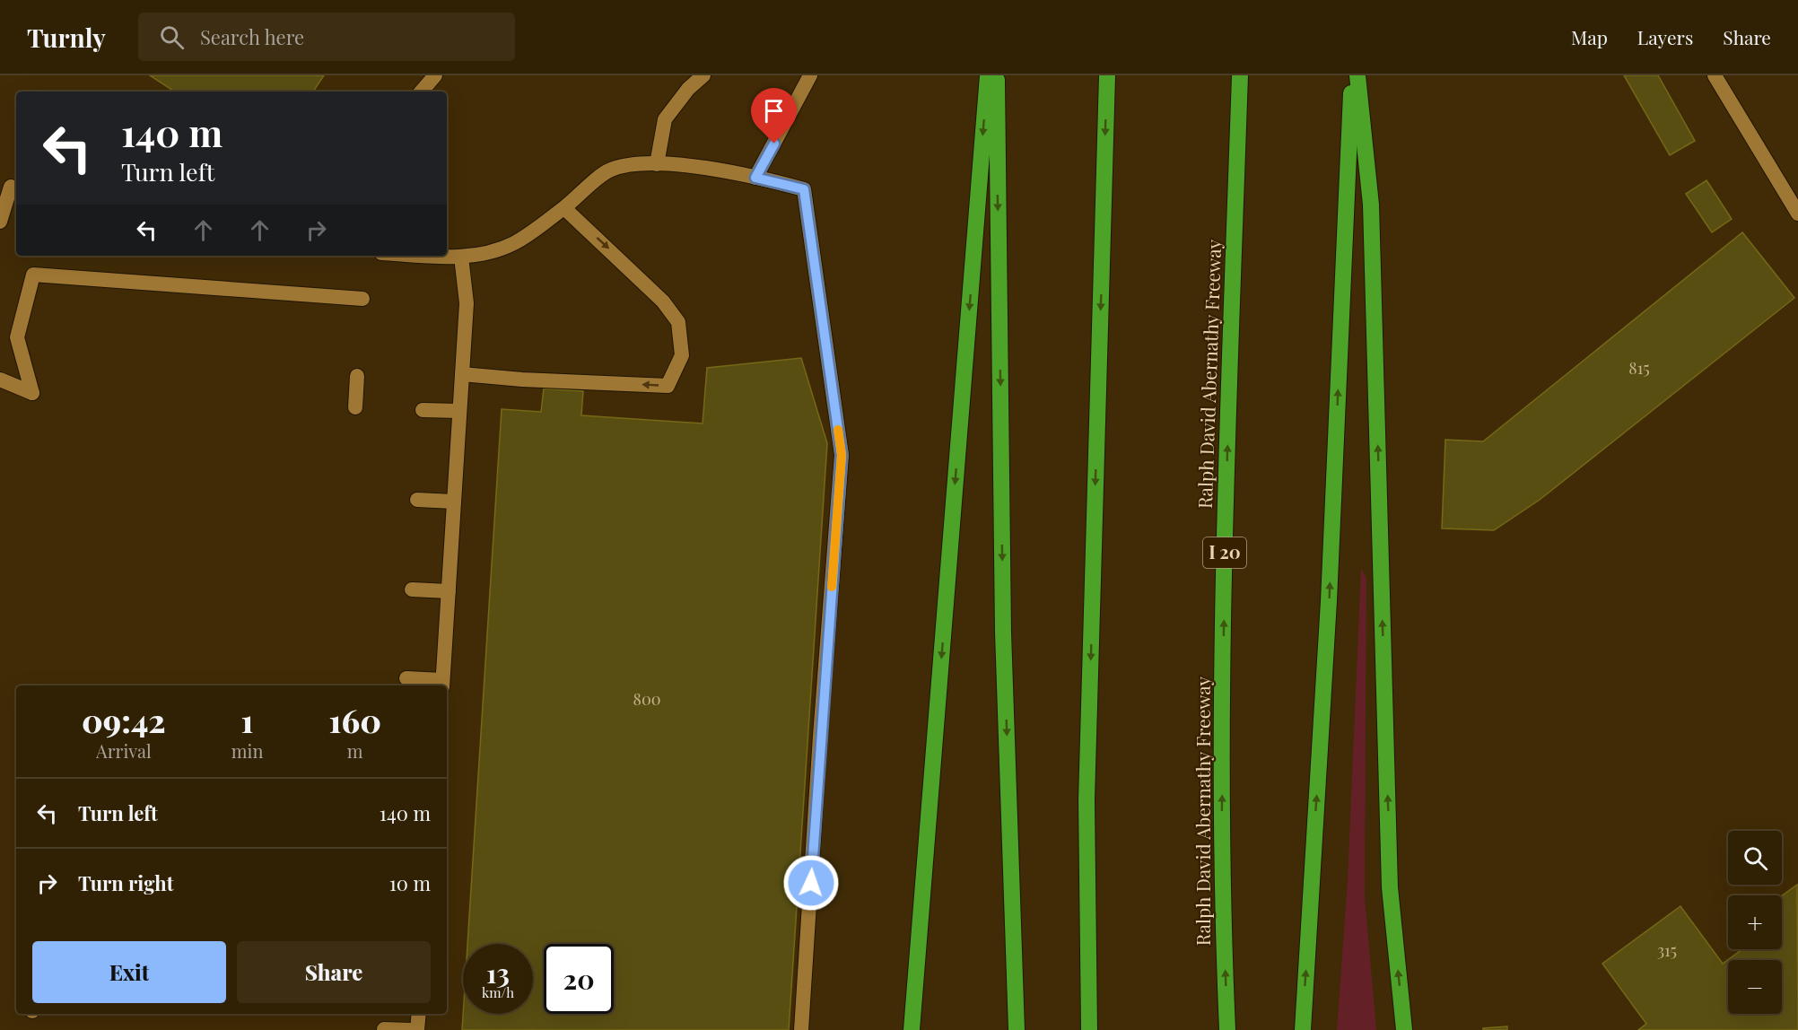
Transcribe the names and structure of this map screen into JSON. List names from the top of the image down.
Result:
{
  "streets": {
    "highway": ["Ralph David Abernathy Freeway", "I 20"]
  },
  "house_numbers": ["815", "800", "315"],
  "page": {
    "header": "Turnly",
    "search": "Search here",
    "nav": ["Map", "Layers", "Share"],
    "turn": ["140 m", "Turn left"],
    "eta": [
      "09:42",
      "Arrival",
      "1",
      "min",
      "160",
      "m"
    ],
    "list": [
      {
        "name": "Turn left",
        "value": "140 m"
      },
      {
        "name": "Turn right",
        "value": "10 m"
      }
    ],
    "map_buttons": ["+", "−"],
    "buttons": ["Exit", "Share"],
    "speed": "13 km/h",
    "limit": "20"
  }
}
